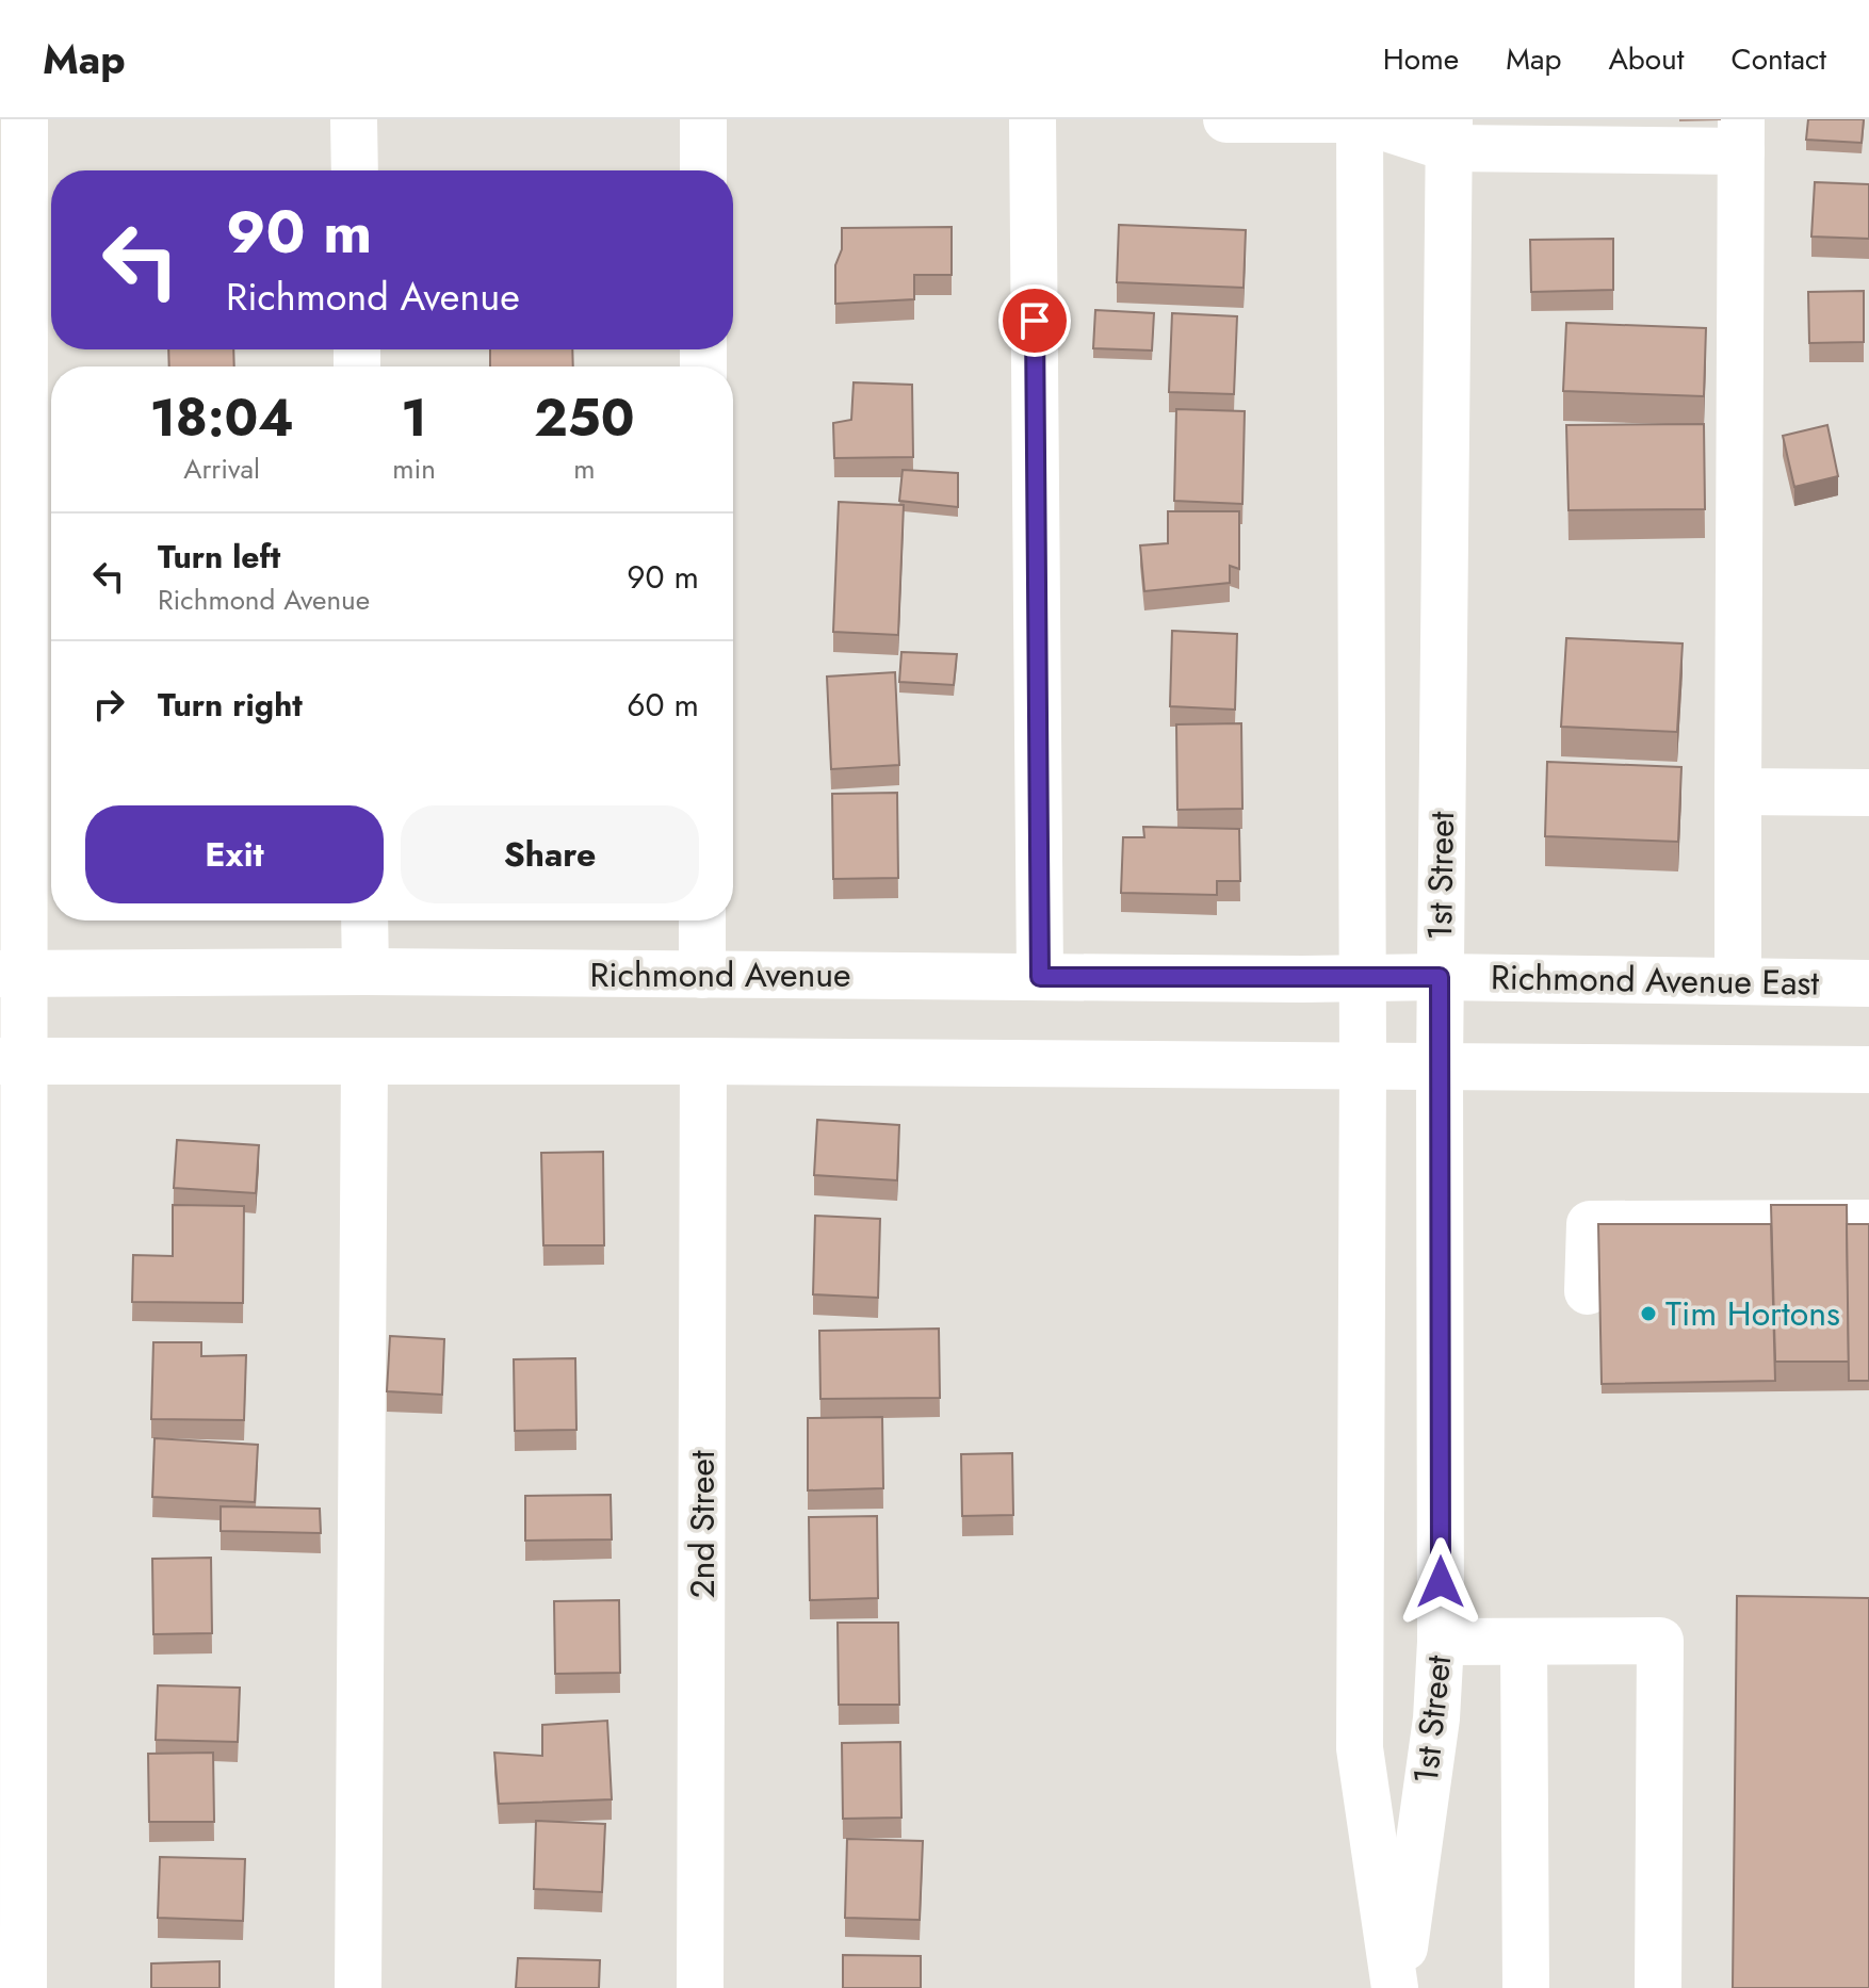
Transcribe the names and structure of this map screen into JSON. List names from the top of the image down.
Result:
{
  "streets": {
    "main road": [
      "1st Street",
      "Richmond Avenue",
      "Richmond Avenue East",
      "2nd Street"
    ]
  },
  "crossings": [
    ["1st Street", "Richmond Avenue"],
    ["1st Street", "Richmond Avenue East"],
    ["Richmond Avenue", "Richmond Avenue East"]
  ],
  "places": ["Tim Hortons"],
  "page": {
    "header": "Map",
    "nav": [
      "Home",
      "Map",
      "About",
      "Contact"
    ],
    "turn": ["90 m", "Richmond Avenue"],
    "eta": [
      "18:04",
      "Arrival",
      "1",
      "min",
      "250",
      "m"
    ],
    "list": [
      {
        "name": "Turn left",
        "note": "Richmond Avenue",
        "value": "90 m"
      },
      {
        "name": "Turn right",
        "value": "60 m"
      }
    ],
    "buttons": ["Exit", "Share"]
  }
}
